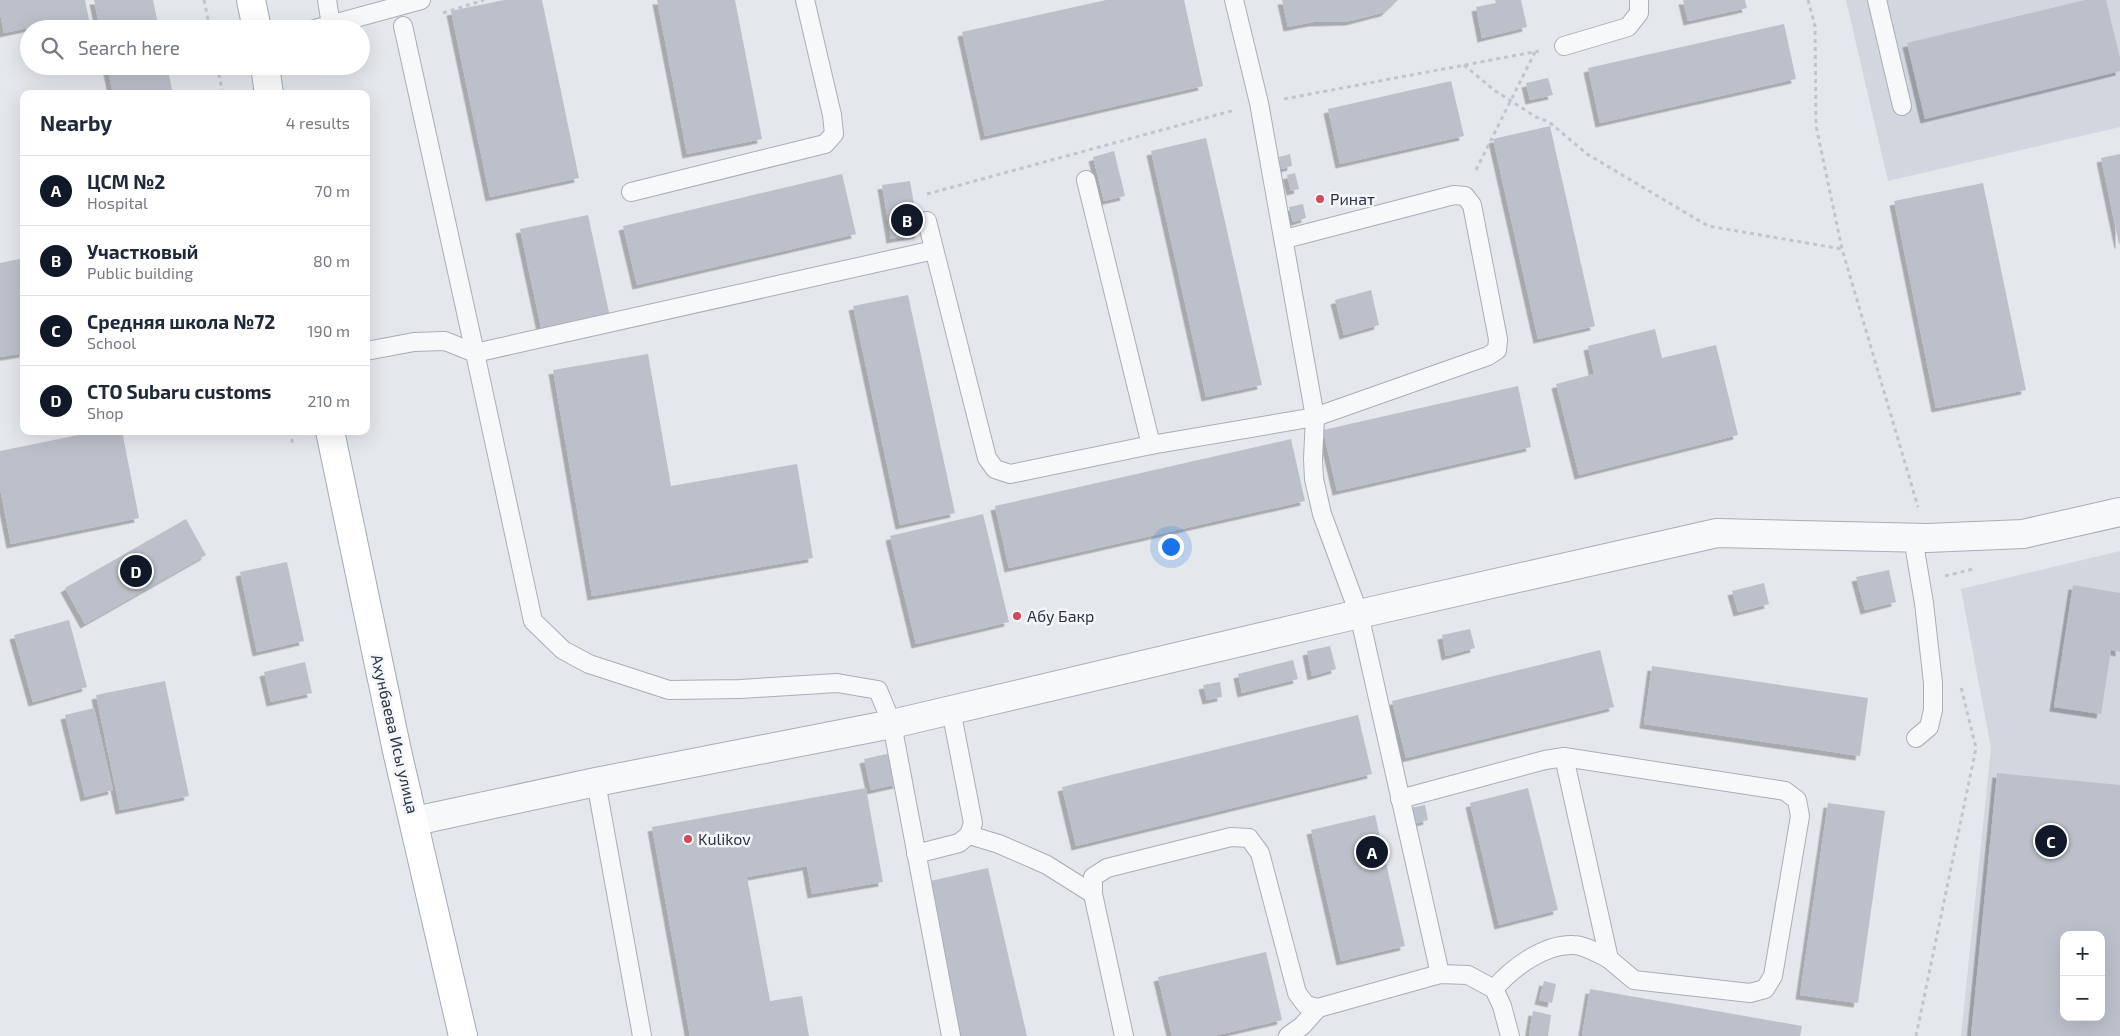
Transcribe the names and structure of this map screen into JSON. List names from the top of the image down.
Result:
{
  "streets": {
    "main road": ["Ахунбаева Исы улица"]
  },
  "places": ["Ринат", "Абу Бакр", "Kulikov"],
  "page": {
    "search": "Search here",
    "heading": ["Nearby", "4 results"],
    "list": [
      {
        "mark": "A",
        "name": "ЦСМ №2",
        "note": "Hospital",
        "value": "70 m"
      },
      {
        "mark": "B",
        "name": "Участковый",
        "note": "Public building",
        "value": "80 m"
      },
      {
        "mark": "C",
        "name": "Средняя школа №72",
        "note": "School",
        "value": "190 m"
      },
      {
        "mark": "D",
        "name": "СТО Subaru customs",
        "note": "Shop",
        "value": "210 m"
      }
    ],
    "pins": [
      "B",
      "D",
      "C",
      "A"
    ],
    "map_buttons": ["+", "−"]
  }
}
